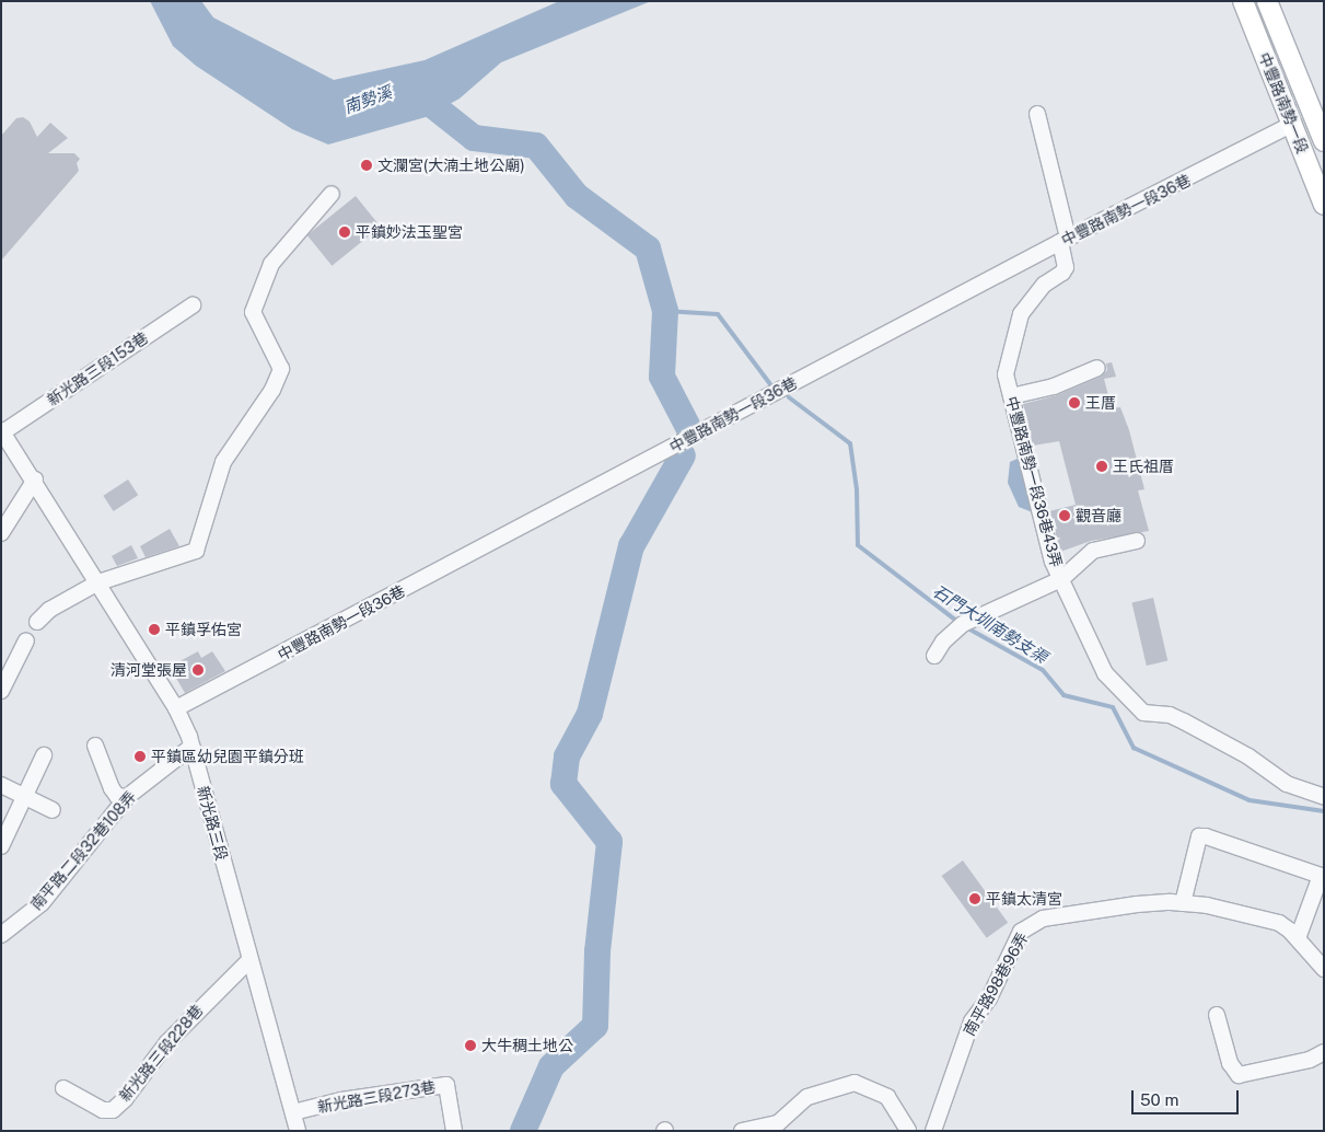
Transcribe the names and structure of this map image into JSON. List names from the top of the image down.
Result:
{
  "streets": {
    "main road": ["中豐路南勢一段"],
    "street": [
      "中豐路南勢一段36巷",
      "新光路三段153巷",
      "中豐路南勢一段36巷43弄",
      "新光路三段",
      "南平路二段32巷108弄",
      "南平路98巷96弄",
      "新光路三段228巷",
      "新光路三段273巷"
    ]
  },
  "crossings": [
    ["中豐路南勢一段", "中豐路南勢一段36巷"],
    ["中豐路南勢一段36巷", "中豐路南勢一段36巷43弄"],
    ["中豐路南勢一段36巷", "新光路三段"],
    ["新光路三段153巷", "新光路三段"],
    ["新光路三段", "南平路二段32巷108弄"],
    ["新光路三段", "新光路三段228巷"],
    ["新光路三段", "新光路三段273巷"]
  ],
  "water": ["南勢溪", "石門大圳南勢支渠"],
  "places": [
    "文瀾宮(大湳土地公廟)",
    "平鎮妙法玉聖宮",
    "王厝",
    "王氏祖厝",
    "觀音廳",
    "平鎮孚佑宮",
    "清河堂張屋",
    "平鎮區幼兒園平鎮分班",
    "平鎮太清宮",
    "大牛稠土地公"
  ],
  "scale_bar": "50 m"
}
